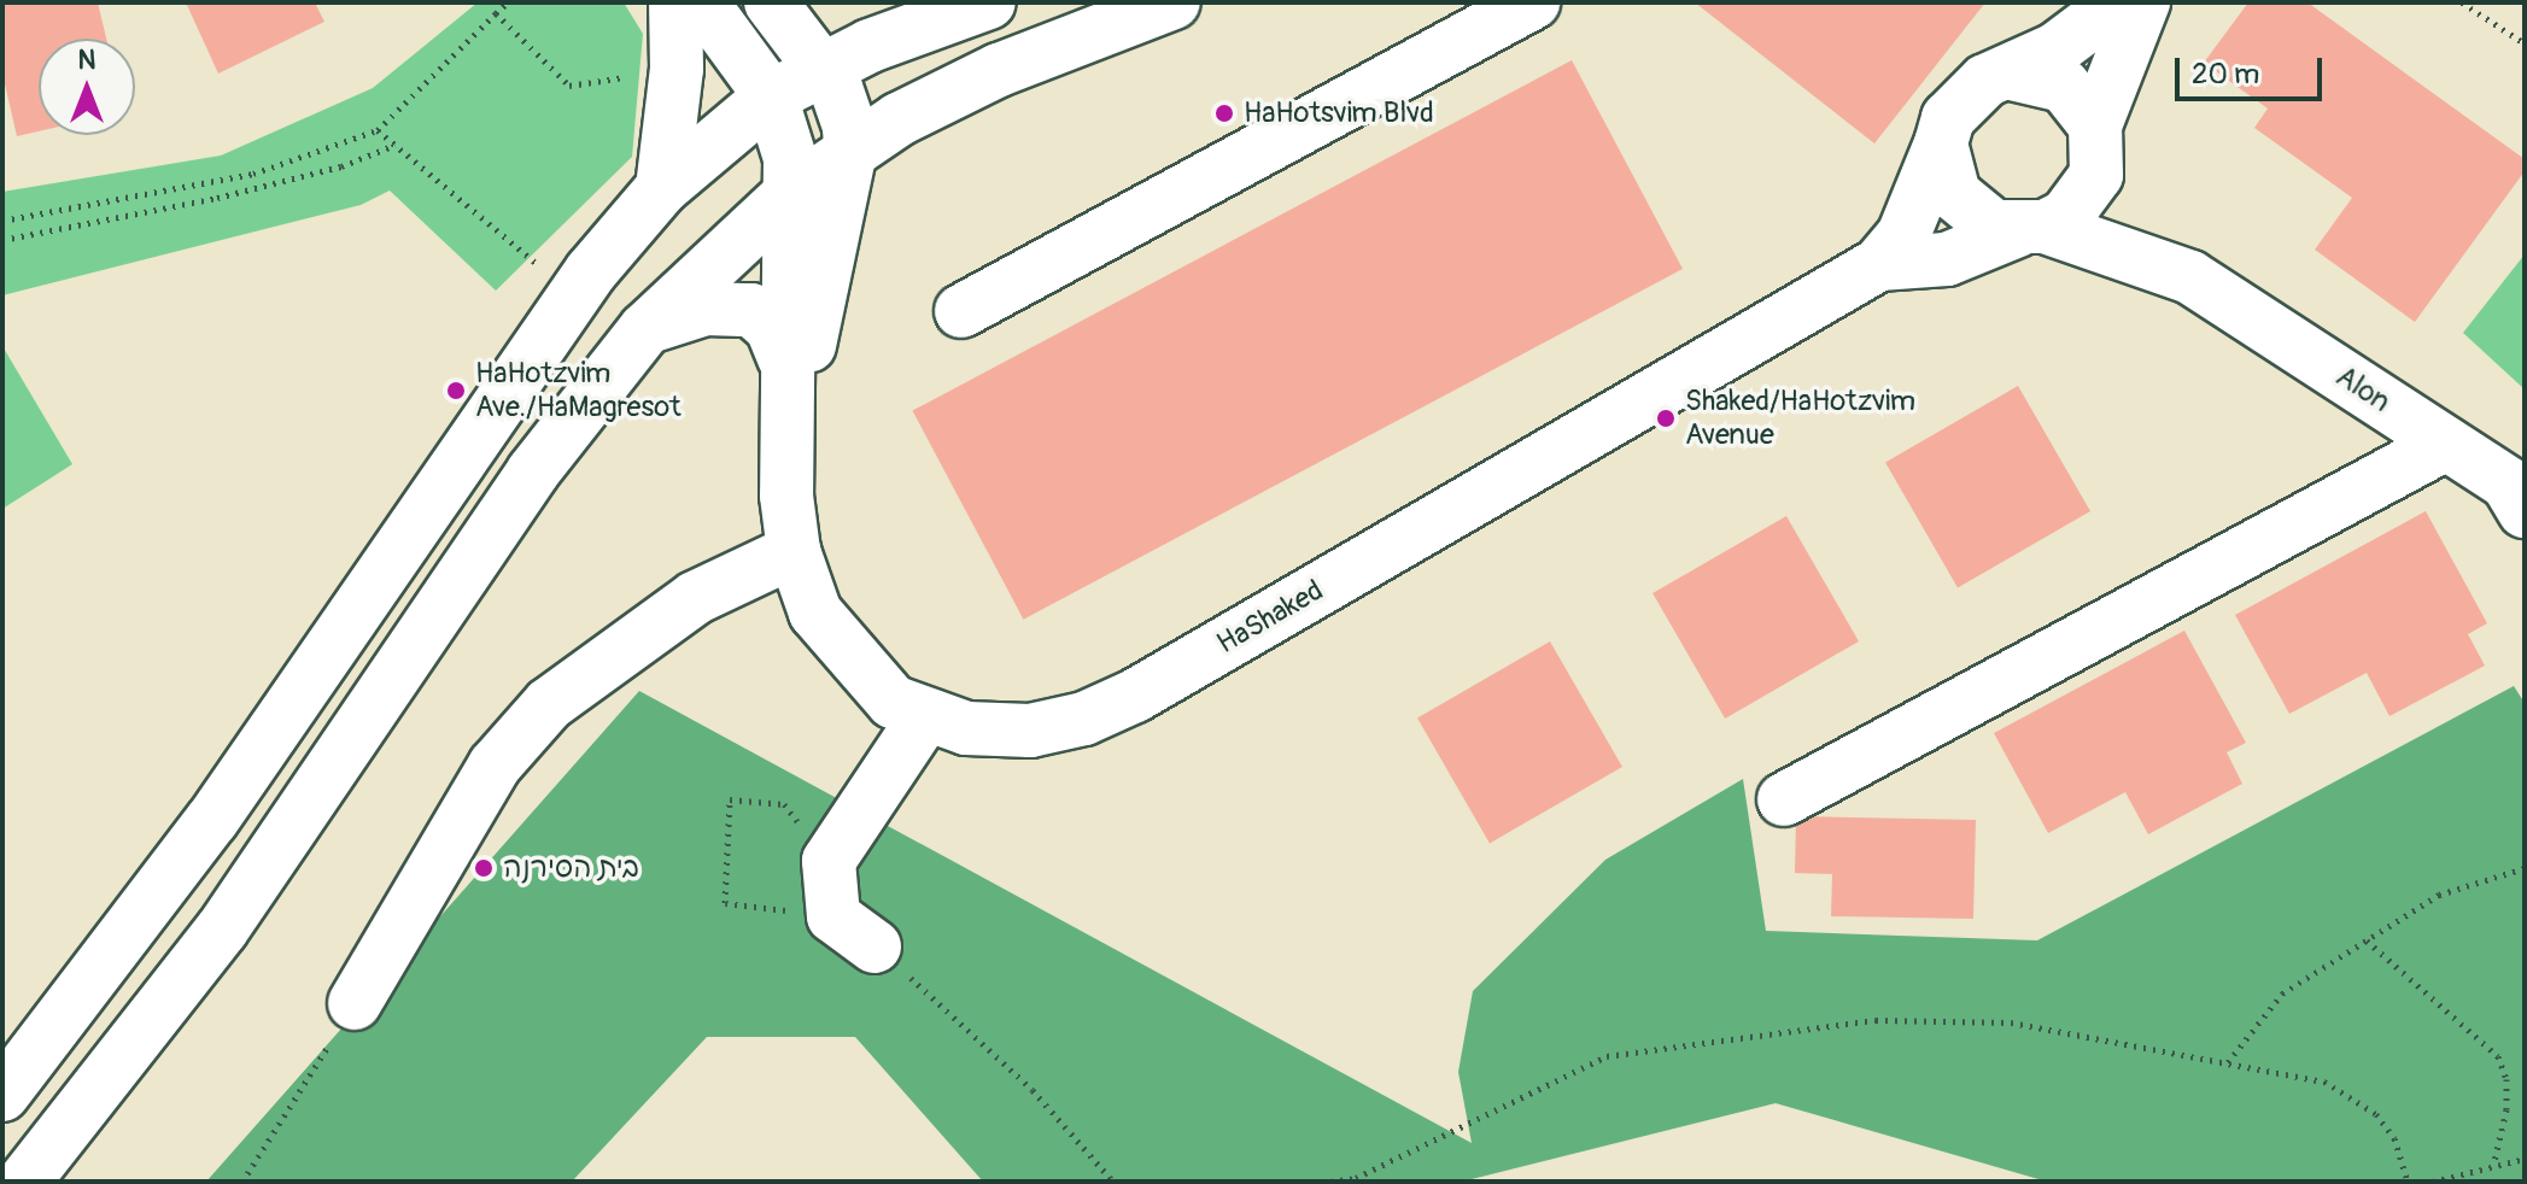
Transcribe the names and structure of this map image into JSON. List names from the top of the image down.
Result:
{
  "streets": {
    "street": ["Alon", "HaShaked"]
  },
  "crossings": [
    ["Alon", "HaShaked"]
  ],
  "places": [
    "HaHotsvim Blvd",
    "HaHotzvim Ave./HaMagresot",
    "Shaked/HaHotzvim Avenue",
    "בית הסירנה"
  ],
  "scale_bar": "20 m",
  "north": "top"
}
